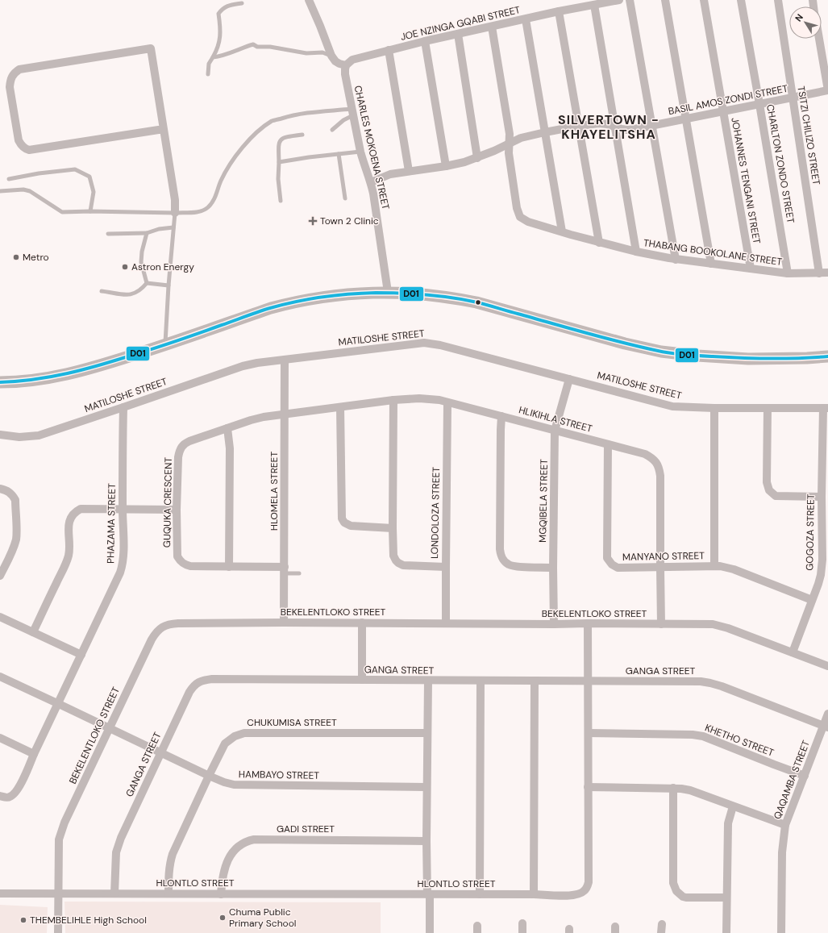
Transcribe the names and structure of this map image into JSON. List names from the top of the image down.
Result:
{
  "streets": {
    "street": [
      "JOE NZINGA GQABI STREET",
      "BASIL AMOS ZONDI STREET",
      "TSITZI CHILIZO STREET",
      "CHARLES MOKOENA STREET",
      "CHARLTON ZONDO STREET",
      "JOHANNES TENGANI STREET",
      "THABANG BOOKOLANE STREET",
      "MATILOSHE STREET",
      "HLIKIHLA STREET",
      "HLOMELA STREET",
      "MGQIBELA STREET",
      "GUQUKA CRESCENT",
      "LONDOLOZA STREET",
      "PHAZAMA STREET",
      "GOGOZA STREET",
      "MANYANO STREET",
      "BEKELENTLOKO STREET",
      "GANGA STREET",
      "CHUKUMISA STREET",
      "KHETHO STREET",
      "HAMBAYO STREET",
      "QAQAMBA STREET",
      "GADI STREET",
      "HLONTLO STREET"
    ]
  },
  "crossings": [
    ["JOE NZINGA GQABI STREET", "CHARLES MOKOENA STREET"],
    ["BASIL AMOS ZONDI STREET", "TSITZI CHILIZO STREET"],
    ["BASIL AMOS ZONDI STREET", "CHARLES MOKOENA STREET"],
    ["BASIL AMOS ZONDI STREET", "CHARLTON ZONDO STREET"],
    ["BASIL AMOS ZONDI STREET", "JOHANNES TENGANI STREET"],
    ["BASIL AMOS ZONDI STREET", "THABANG BOOKOLANE STREET"],
    ["TSITZI CHILIZO STREET", "THABANG BOOKOLANE STREET"],
    ["CHARLTON ZONDO STREET", "THABANG BOOKOLANE STREET"],
    ["JOHANNES TENGANI STREET", "THABANG BOOKOLANE STREET"],
    ["MATILOSHE STREET", "HLOMELA STREET"],
    ["MATILOSHE STREET", "MGQIBELA STREET"],
    ["MATILOSHE STREET", "PHAZAMA STREET"],
    ["MATILOSHE STREET", "GOGOZA STREET"],
    ["HLIKIHLA STREET", "HLOMELA STREET"],
    ["HLIKIHLA STREET", "MGQIBELA STREET"],
    ["HLIKIHLA STREET", "GUQUKA CRESCENT"],
    ["HLIKIHLA STREET", "LONDOLOZA STREET"],
    ["HLIKIHLA STREET", "MANYANO STREET"],
    ["HLIKIHLA STREET", "BEKELENTLOKO STREET"],
    ["HLOMELA STREET", "GUQUKA CRESCENT"],
    ["HLOMELA STREET", "BEKELENTLOKO STREET"],
    ["MGQIBELA STREET", "BEKELENTLOKO STREET"],
    ["LONDOLOZA STREET", "BEKELENTLOKO STREET"],
    ["PHAZAMA STREET", "HAMBAYO STREET"],
    ["GOGOZA STREET", "MANYANO STREET"],
    ["GOGOZA STREET", "BEKELENTLOKO STREET"],
    ["BEKELENTLOKO STREET", "HAMBAYO STREET"],
    ["BEKELENTLOKO STREET", "HLONTLO STREET"],
    ["GANGA STREET", "HAMBAYO STREET"],
    ["GANGA STREET", "QAQAMBA STREET"],
    ["GANGA STREET", "HLONTLO STREET"],
    ["CHUKUMISA STREET", "HAMBAYO STREET"],
    ["CHUKUMISA STREET", "HLONTLO STREET"],
    ["KHETHO STREET", "QAQAMBA STREET"],
    ["KHETHO STREET", "HLONTLO STREET"],
    ["GADI STREET", "HLONTLO STREET"]
  ],
  "districts": ["SILVERTOWN - KHAYELITSHA"],
  "places": {
    "health": ["Town 2 Clinic"],
    "other": [
      "Metro",
      "Astron Energy",
      "Chuma Public Primary School",
      "THEMBELIHLE High School"
    ]
  },
  "lines": ["transit line D01"],
  "north": "top left"
}
